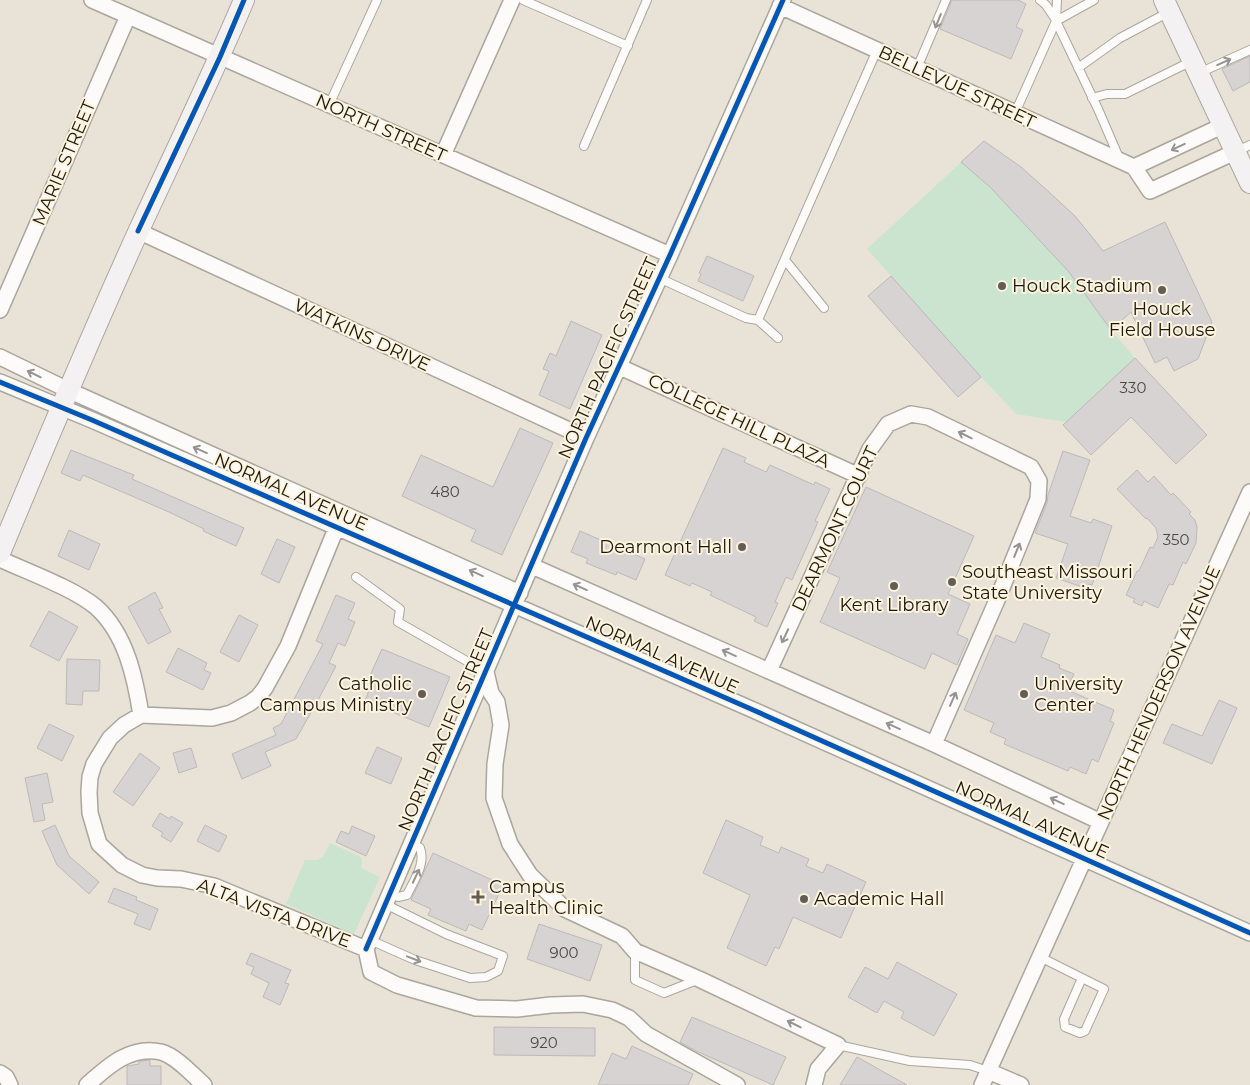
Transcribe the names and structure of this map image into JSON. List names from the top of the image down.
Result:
{
  "streets": {
    "street": [
      "BELLEVUE STREET",
      "NORTH STREET",
      "MARIE STREET",
      "WATKINS DRIVE",
      "NORTH PACIFIC STREET",
      "COLLEGE HILL PLAZA",
      "NORMAL AVENUE",
      "DEARMONT COURT",
      "NORTH HENDERSON AVENUE",
      "ALTA VISTA DRIVE"
    ]
  },
  "crossings": [
    ["BELLEVUE STREET", "NORTH PACIFIC STREET"],
    ["NORTH STREET", "MARIE STREET"],
    ["NORTH STREET", "NORTH PACIFIC STREET"],
    ["WATKINS DRIVE", "NORTH PACIFIC STREET"],
    ["NORTH PACIFIC STREET", "COLLEGE HILL PLAZA"],
    ["NORTH PACIFIC STREET", "NORMAL AVENUE"],
    ["NORTH PACIFIC STREET", "ALTA VISTA DRIVE"],
    ["COLLEGE HILL PLAZA", "DEARMONT COURT"],
    ["NORMAL AVENUE", "DEARMONT COURT"],
    ["NORMAL AVENUE", "NORTH HENDERSON AVENUE"]
  ],
  "places": {
    "other": [
      "Houck Stadium",
      "Houck Field House",
      "Dearmont Hall",
      "Southeast Missouri State University",
      "Kent Library",
      "Catholic Campus Ministry",
      "University Center",
      "Academic Hall"
    ],
    "health": ["Campus Health Clinic"]
  },
  "house_numbers": [
    "330",
    "480",
    "350",
    "900",
    "920"
  ]
}
